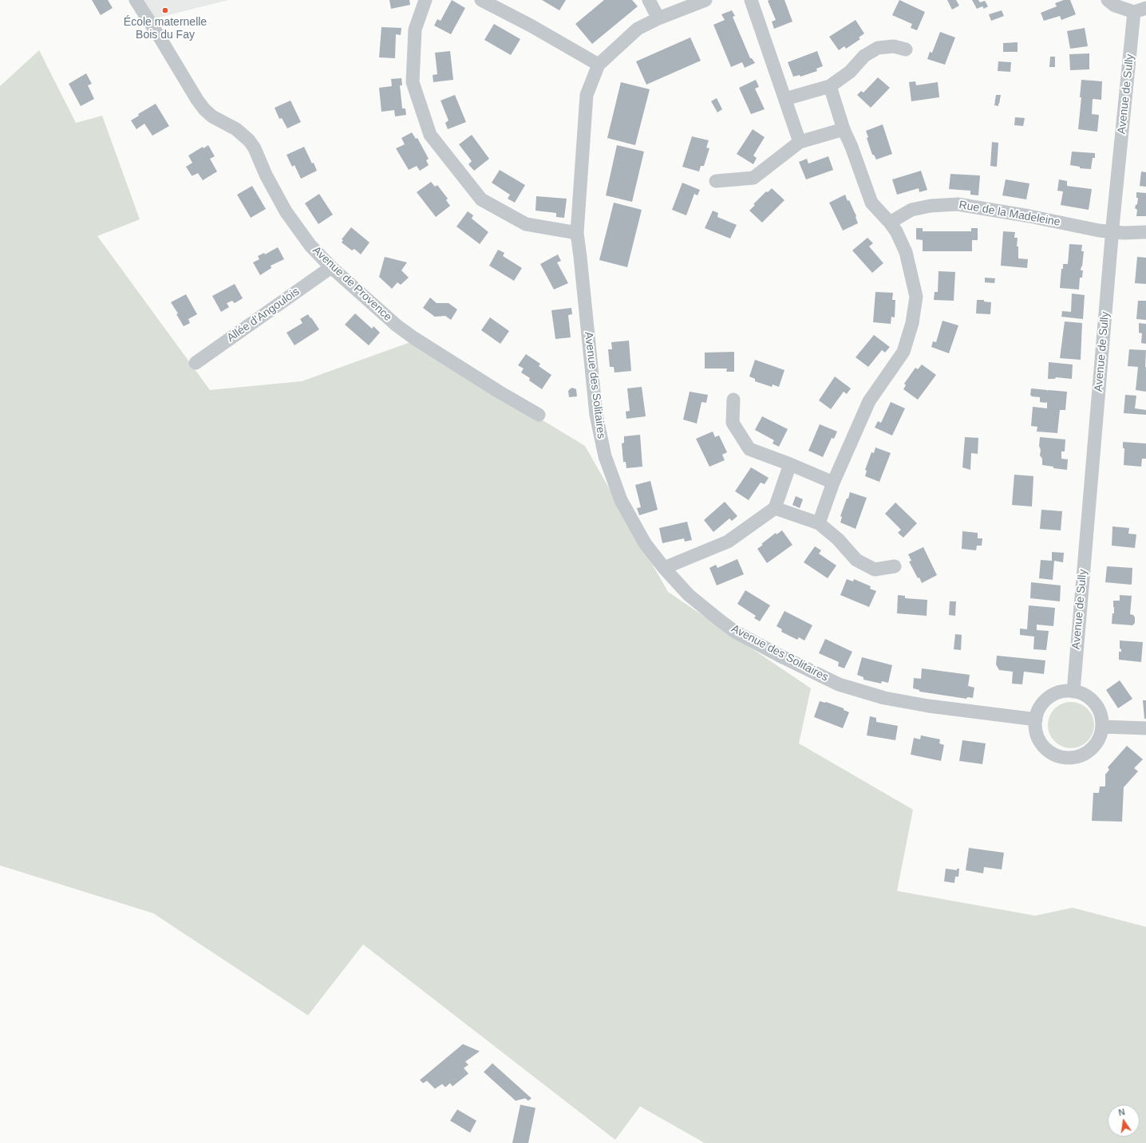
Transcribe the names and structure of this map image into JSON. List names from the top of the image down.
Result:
{
  "streets": {
    "street": [
      "Avenue de Sully",
      "Rue de la Madeleine",
      "Avenue de Provence",
      "Allée d'Angoulois",
      "Avenue des Solitaires"
    ]
  },
  "crossings": [
    ["Avenue de Sully", "Rue de la Madeleine"],
    ["Avenue de Sully", "Avenue des Solitaires"],
    ["Avenue de Provence", "Allée d'Angoulois"]
  ],
  "places": ["École maternelle Bois du Fay"],
  "north": "top"
}
